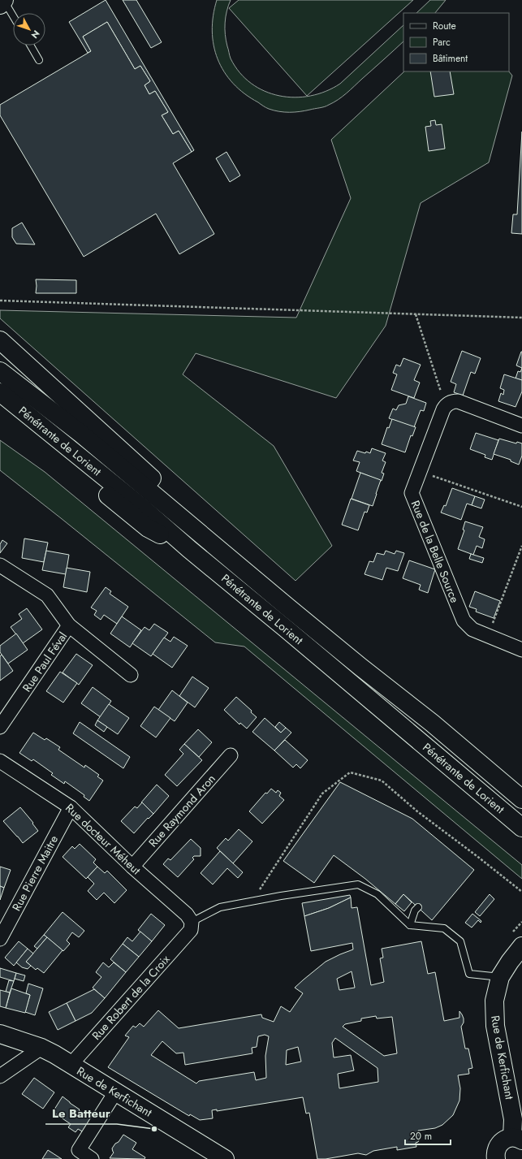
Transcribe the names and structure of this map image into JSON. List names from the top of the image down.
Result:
{
  "streets": {
    "main road": ["Pénétrante de Lorient", "Rue de Kerfichant"],
    "street": [
      "Rue de la Belle Source",
      "Rue Paul Féval",
      "Rue Raymond Aron",
      "Rue docteur Méheut",
      "Rue Pierre Maitre",
      "Rue Robert de la Croix"
    ]
  },
  "crossings": [
    ["Rue Raymond Aron", "Rue docteur Méheut"],
    ["Rue docteur Méheut", "Rue Pierre Maitre"],
    ["Rue docteur Méheut", "Rue Robert de la Croix"],
    ["Rue Robert de la Croix", "Rue de Kerfichant"]
  ],
  "places": ["Le Batteur"],
  "legend": ["Route", "Parc", "Bâtiment"],
  "scale_bar": "20 m",
  "north": "bottom right"
}
